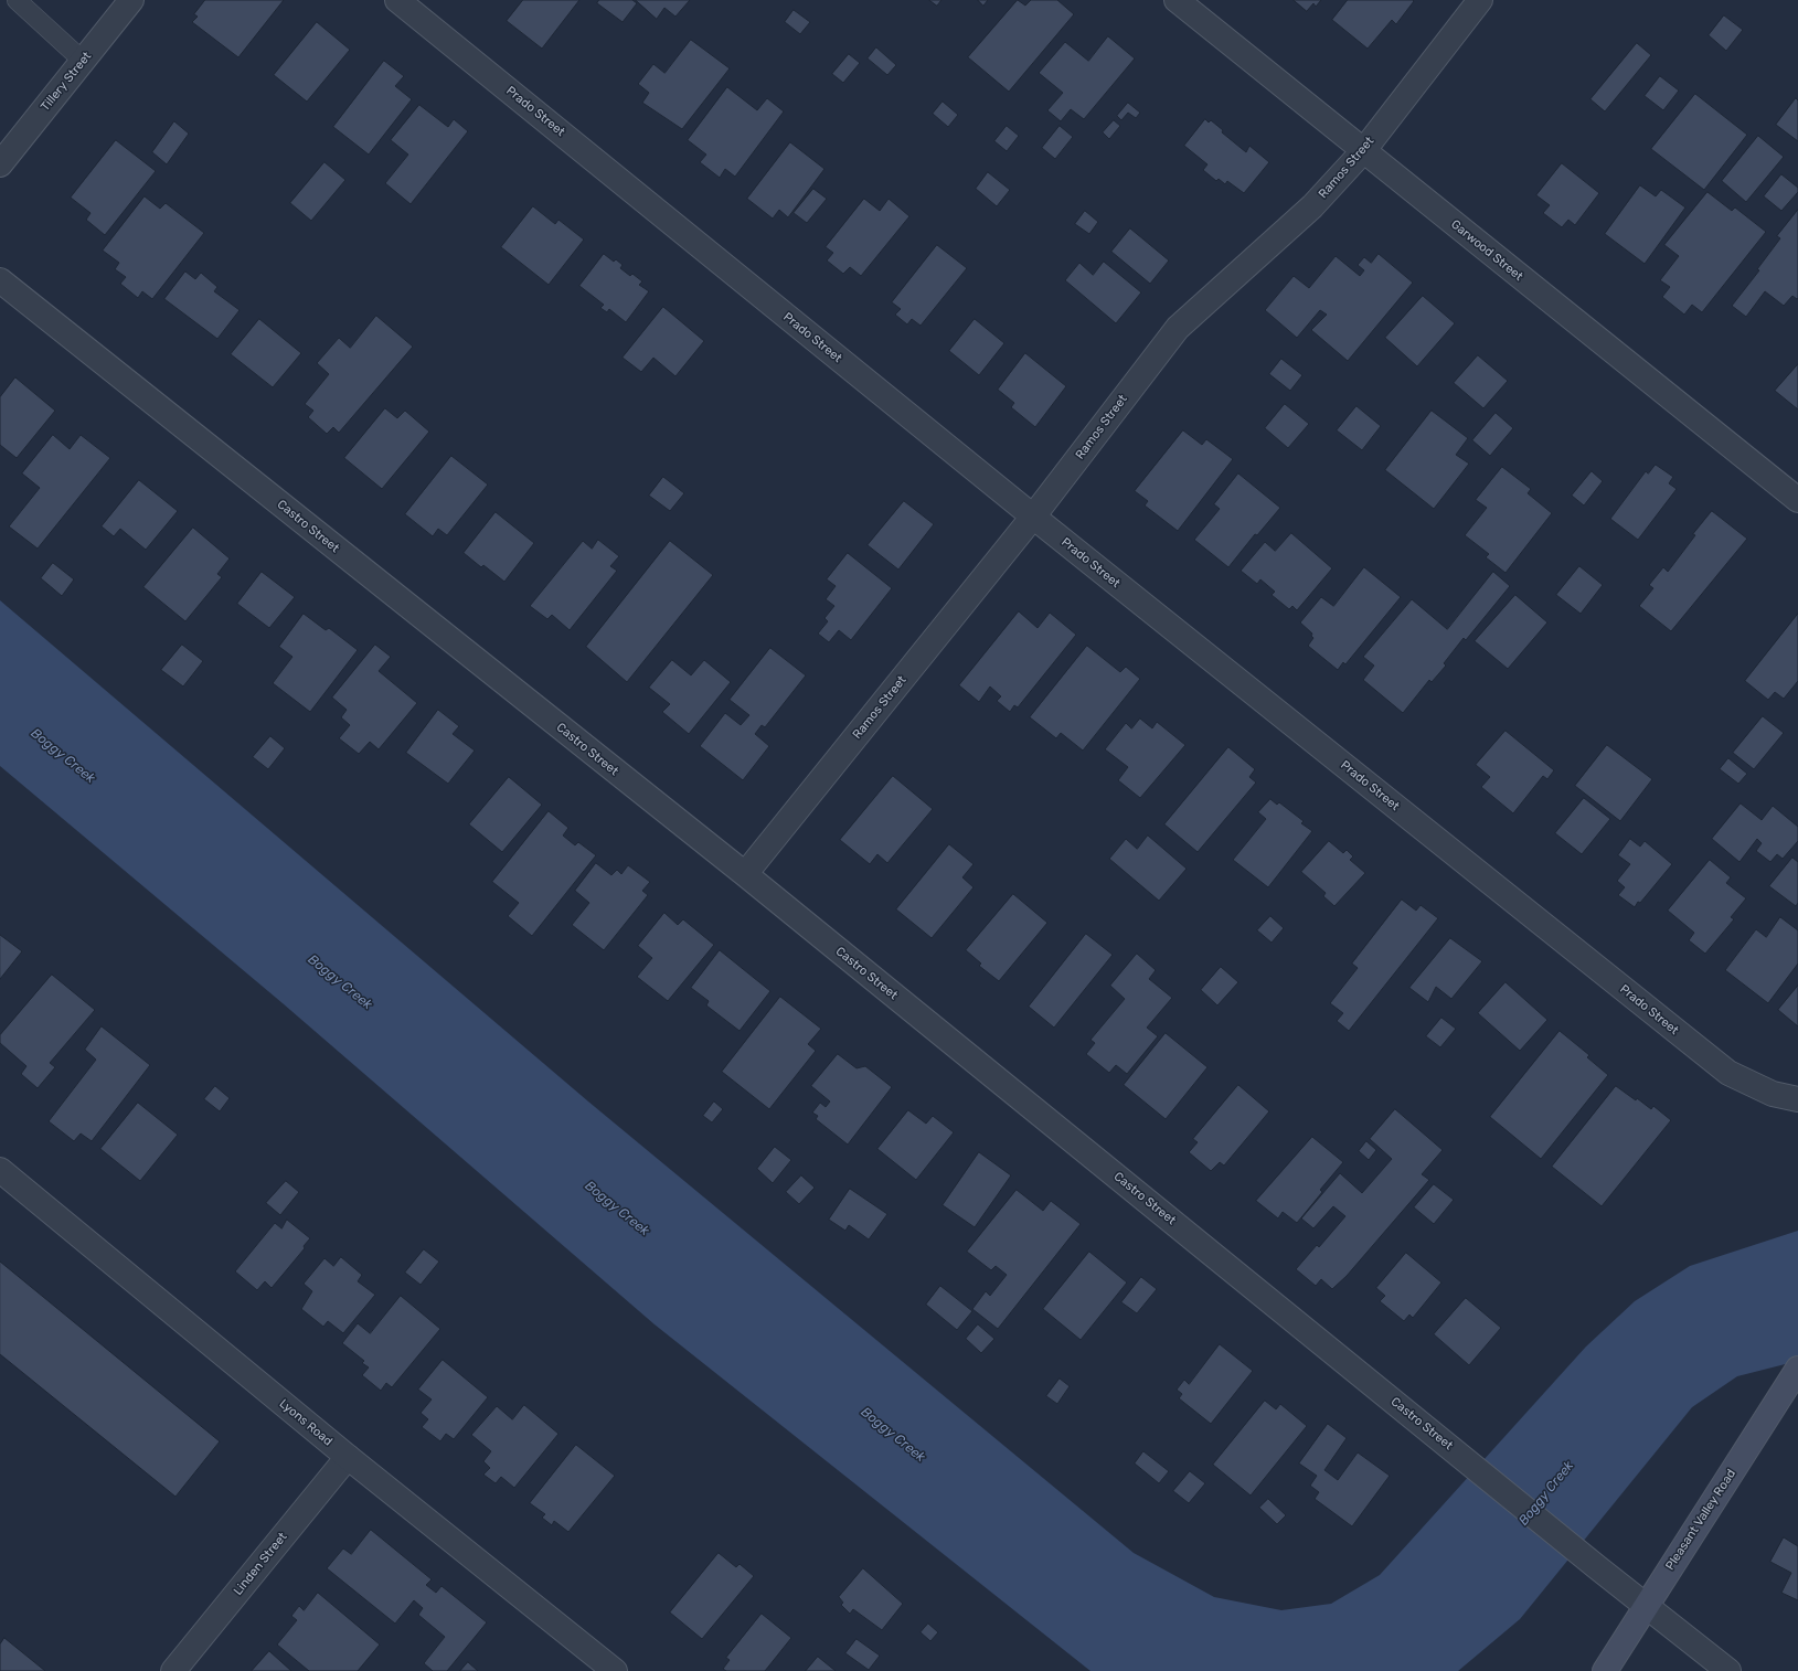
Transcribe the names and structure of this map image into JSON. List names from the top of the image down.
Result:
{
  "streets": {
    "main road": ["Pleasant Valley Road"],
    "street": [
      "Tillery Street",
      "Prado Street",
      "Ramos Street",
      "Garwood Street",
      "Castro Street",
      "Lyons Road",
      "Linden Street"
    ]
  },
  "crossings": [
    ["Prado Street", "Ramos Street"],
    ["Ramos Street", "Garwood Street"],
    ["Ramos Street", "Castro Street"],
    ["Castro Street", "Pleasant Valley Road"],
    ["Lyons Road", "Linden Street"]
  ],
  "water": ["Boggy Creek"]
}
